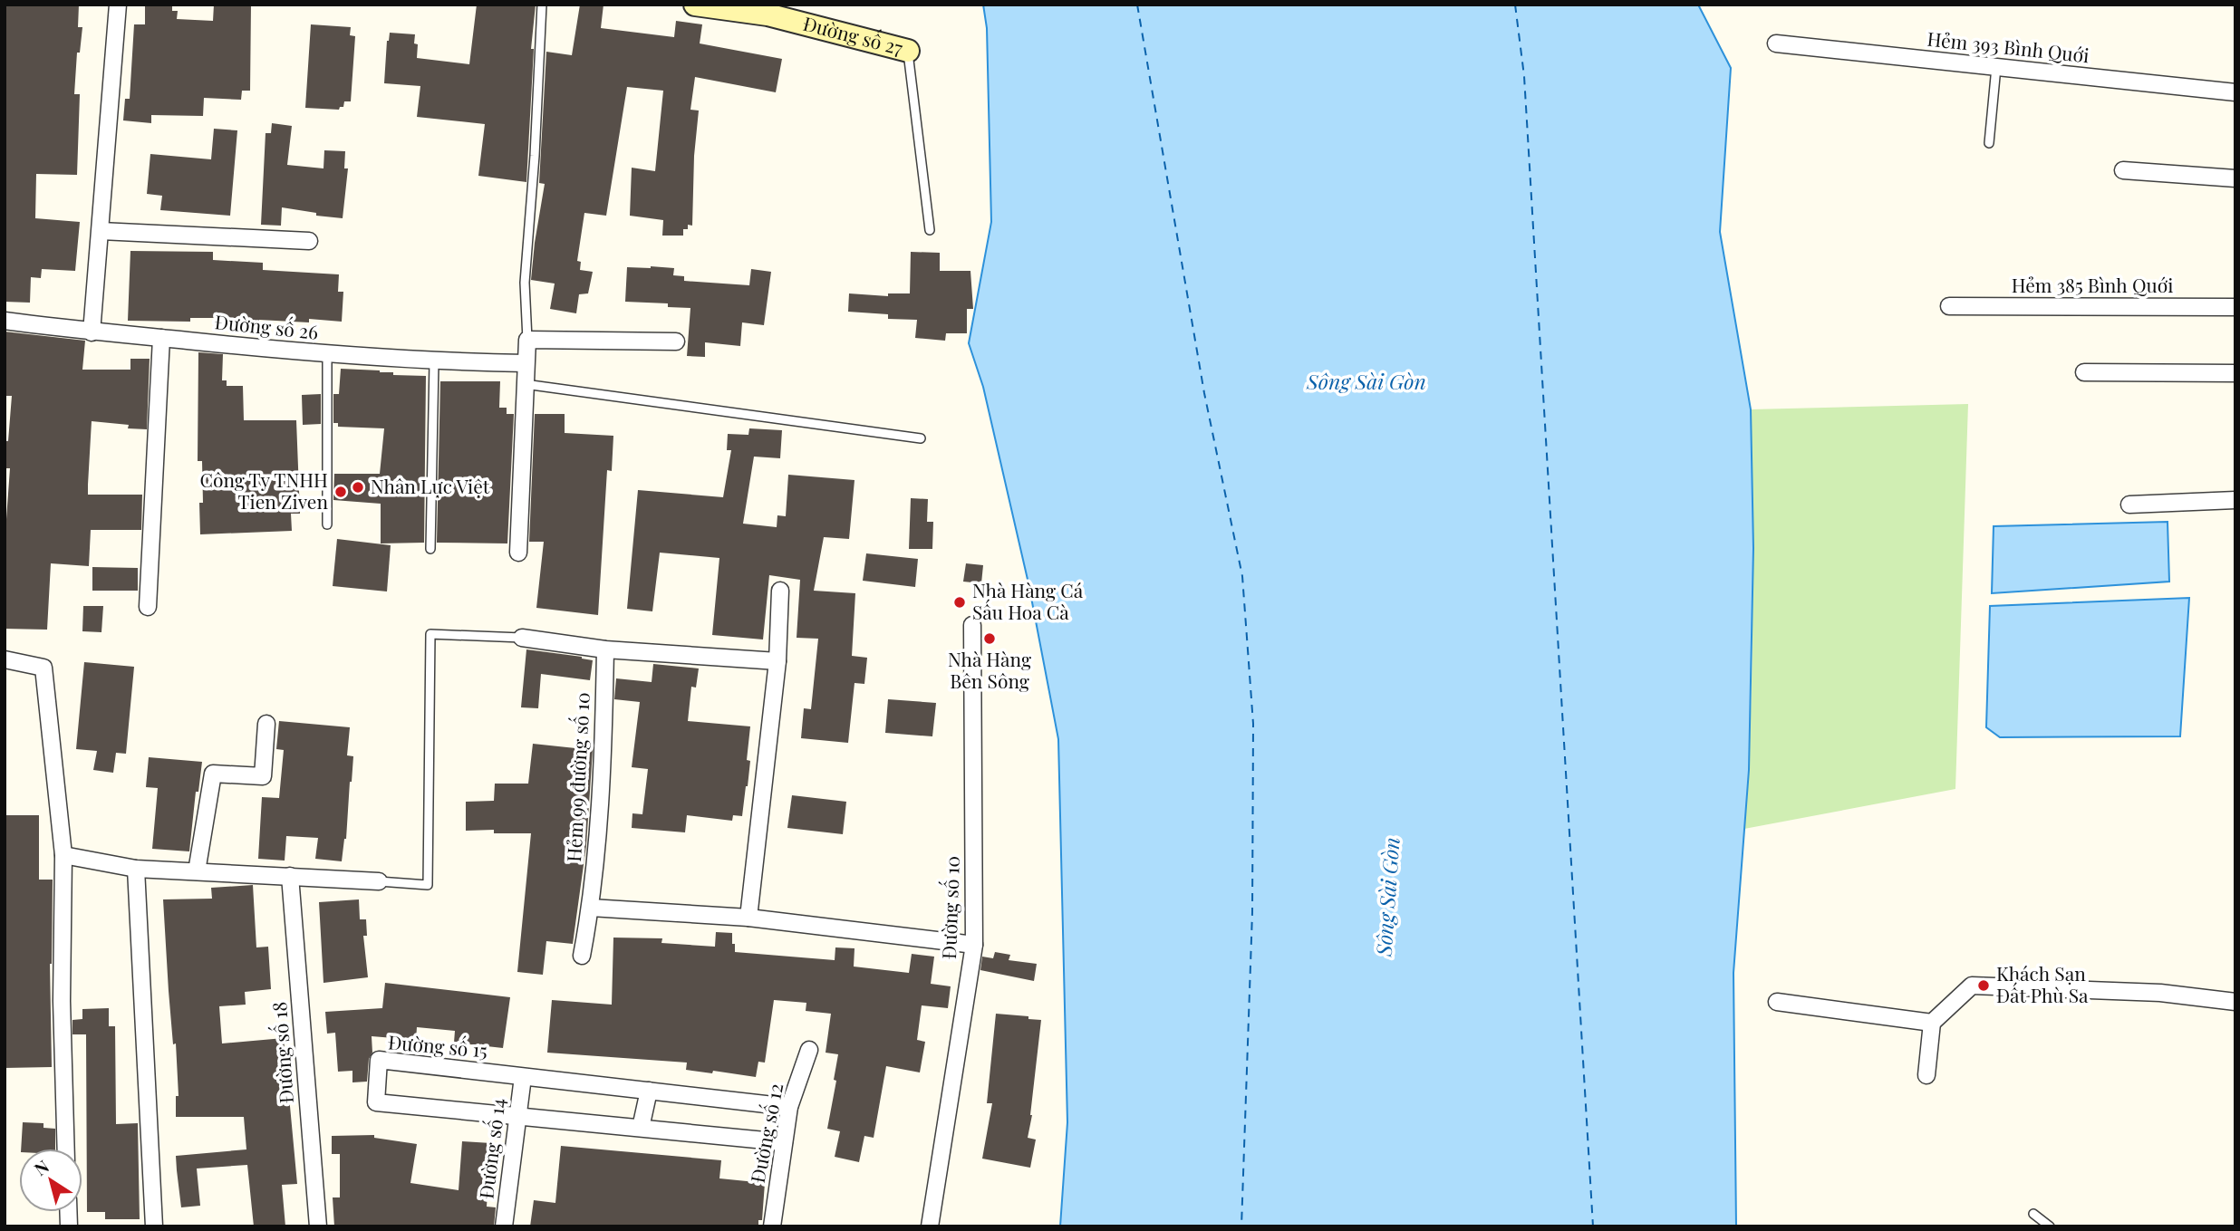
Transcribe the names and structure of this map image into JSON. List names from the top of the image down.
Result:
{
  "streets": {
    "street": [
      "Đường số 27",
      "Hẻm 393 Bình Quới",
      "Hẻm 385 Bình Quới",
      "Đường số 26",
      "Hẻm 99 đường số 10",
      "Đường số 10",
      "Đường số 15",
      "Đường số 18",
      "Đường số 12",
      "Đường số 14"
    ]
  },
  "crossings": [
    ["Đường số 15", "Đường số 12"],
    ["Đường số 15", "Đường số 14"]
  ],
  "water": ["Sông Sài Gòn"],
  "places": [
    "Nhân Lực Việt",
    "Công Ty TNHH Tien Ziven",
    "Nhà Hàng Cá Sấu Hoa Cà",
    "Nhà Hàng Bên Sông",
    "Khách Sạn Đất Phù Sa"
  ],
  "north": "top left"
}
